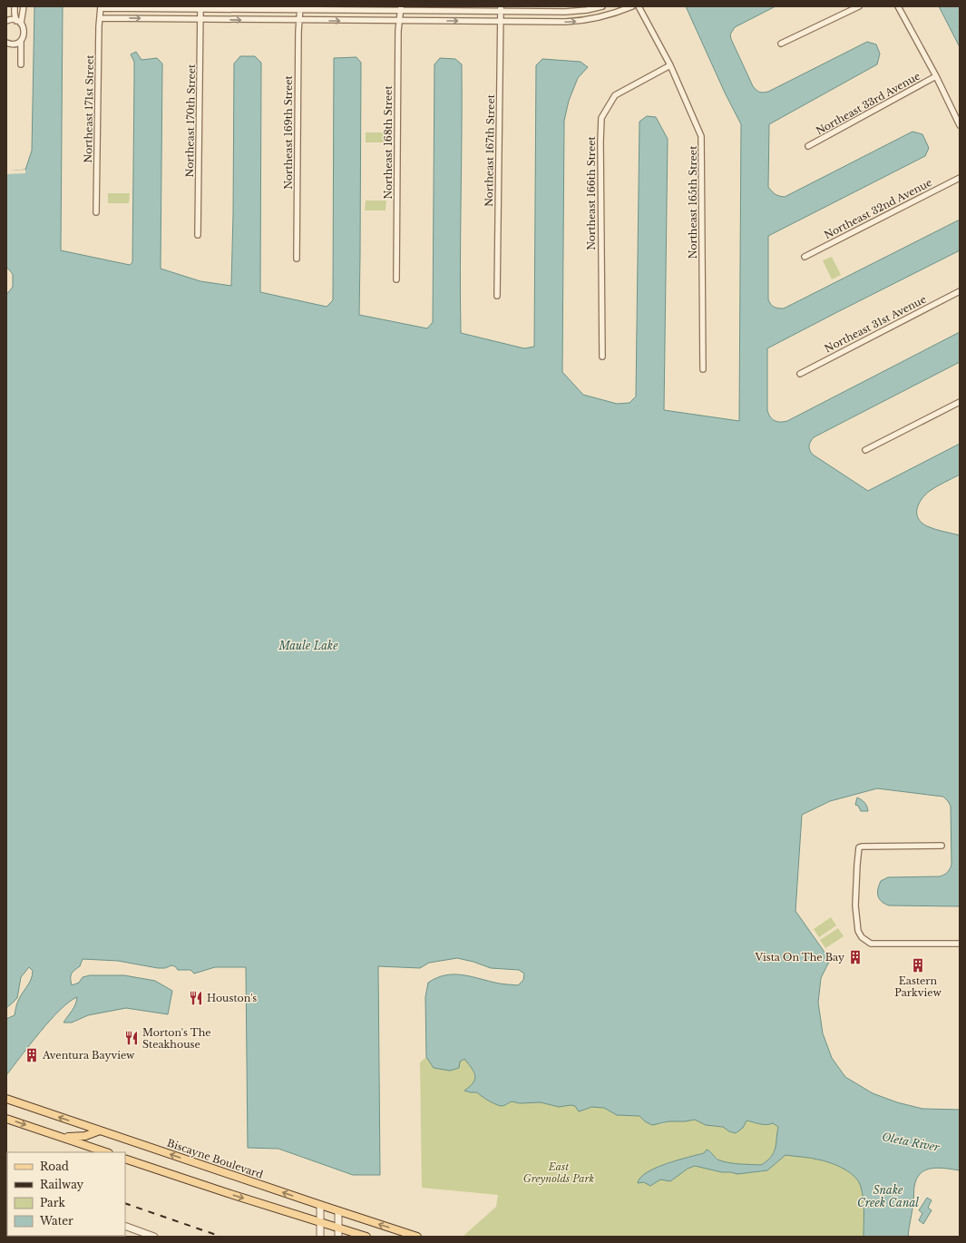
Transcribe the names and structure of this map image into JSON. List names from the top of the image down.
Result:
{
  "streets": {
    "main road": ["Biscayne Boulevard"],
    "street": [
      "Northeast 33rd Avenue",
      "Northeast 171st Street",
      "Northeast 170th Street",
      "Northeast 169th Street",
      "Northeast 168th Street",
      "Northeast 167th Street",
      "Northeast 166th Street",
      "Northeast 165th Street",
      "Northeast 32nd Avenue",
      "Northeast 31st Avenue"
    ]
  },
  "crossings": [
    ["Northeast 166th Street", "Northeast 165th Street"]
  ],
  "water": ["Maule Lake", "Oleta River", "Snake Creek Canal"],
  "parks": ["East Greynolds Park"],
  "places": {
    "building": ["Vista On The Bay", "Eastern Parkview", "Aventura Bayview"],
    "restaurant": ["Houston's", "Morton's The Steakhouse"]
  },
  "legend": [
    "Road",
    "Railway",
    "Park",
    "Water"
  ]
}
